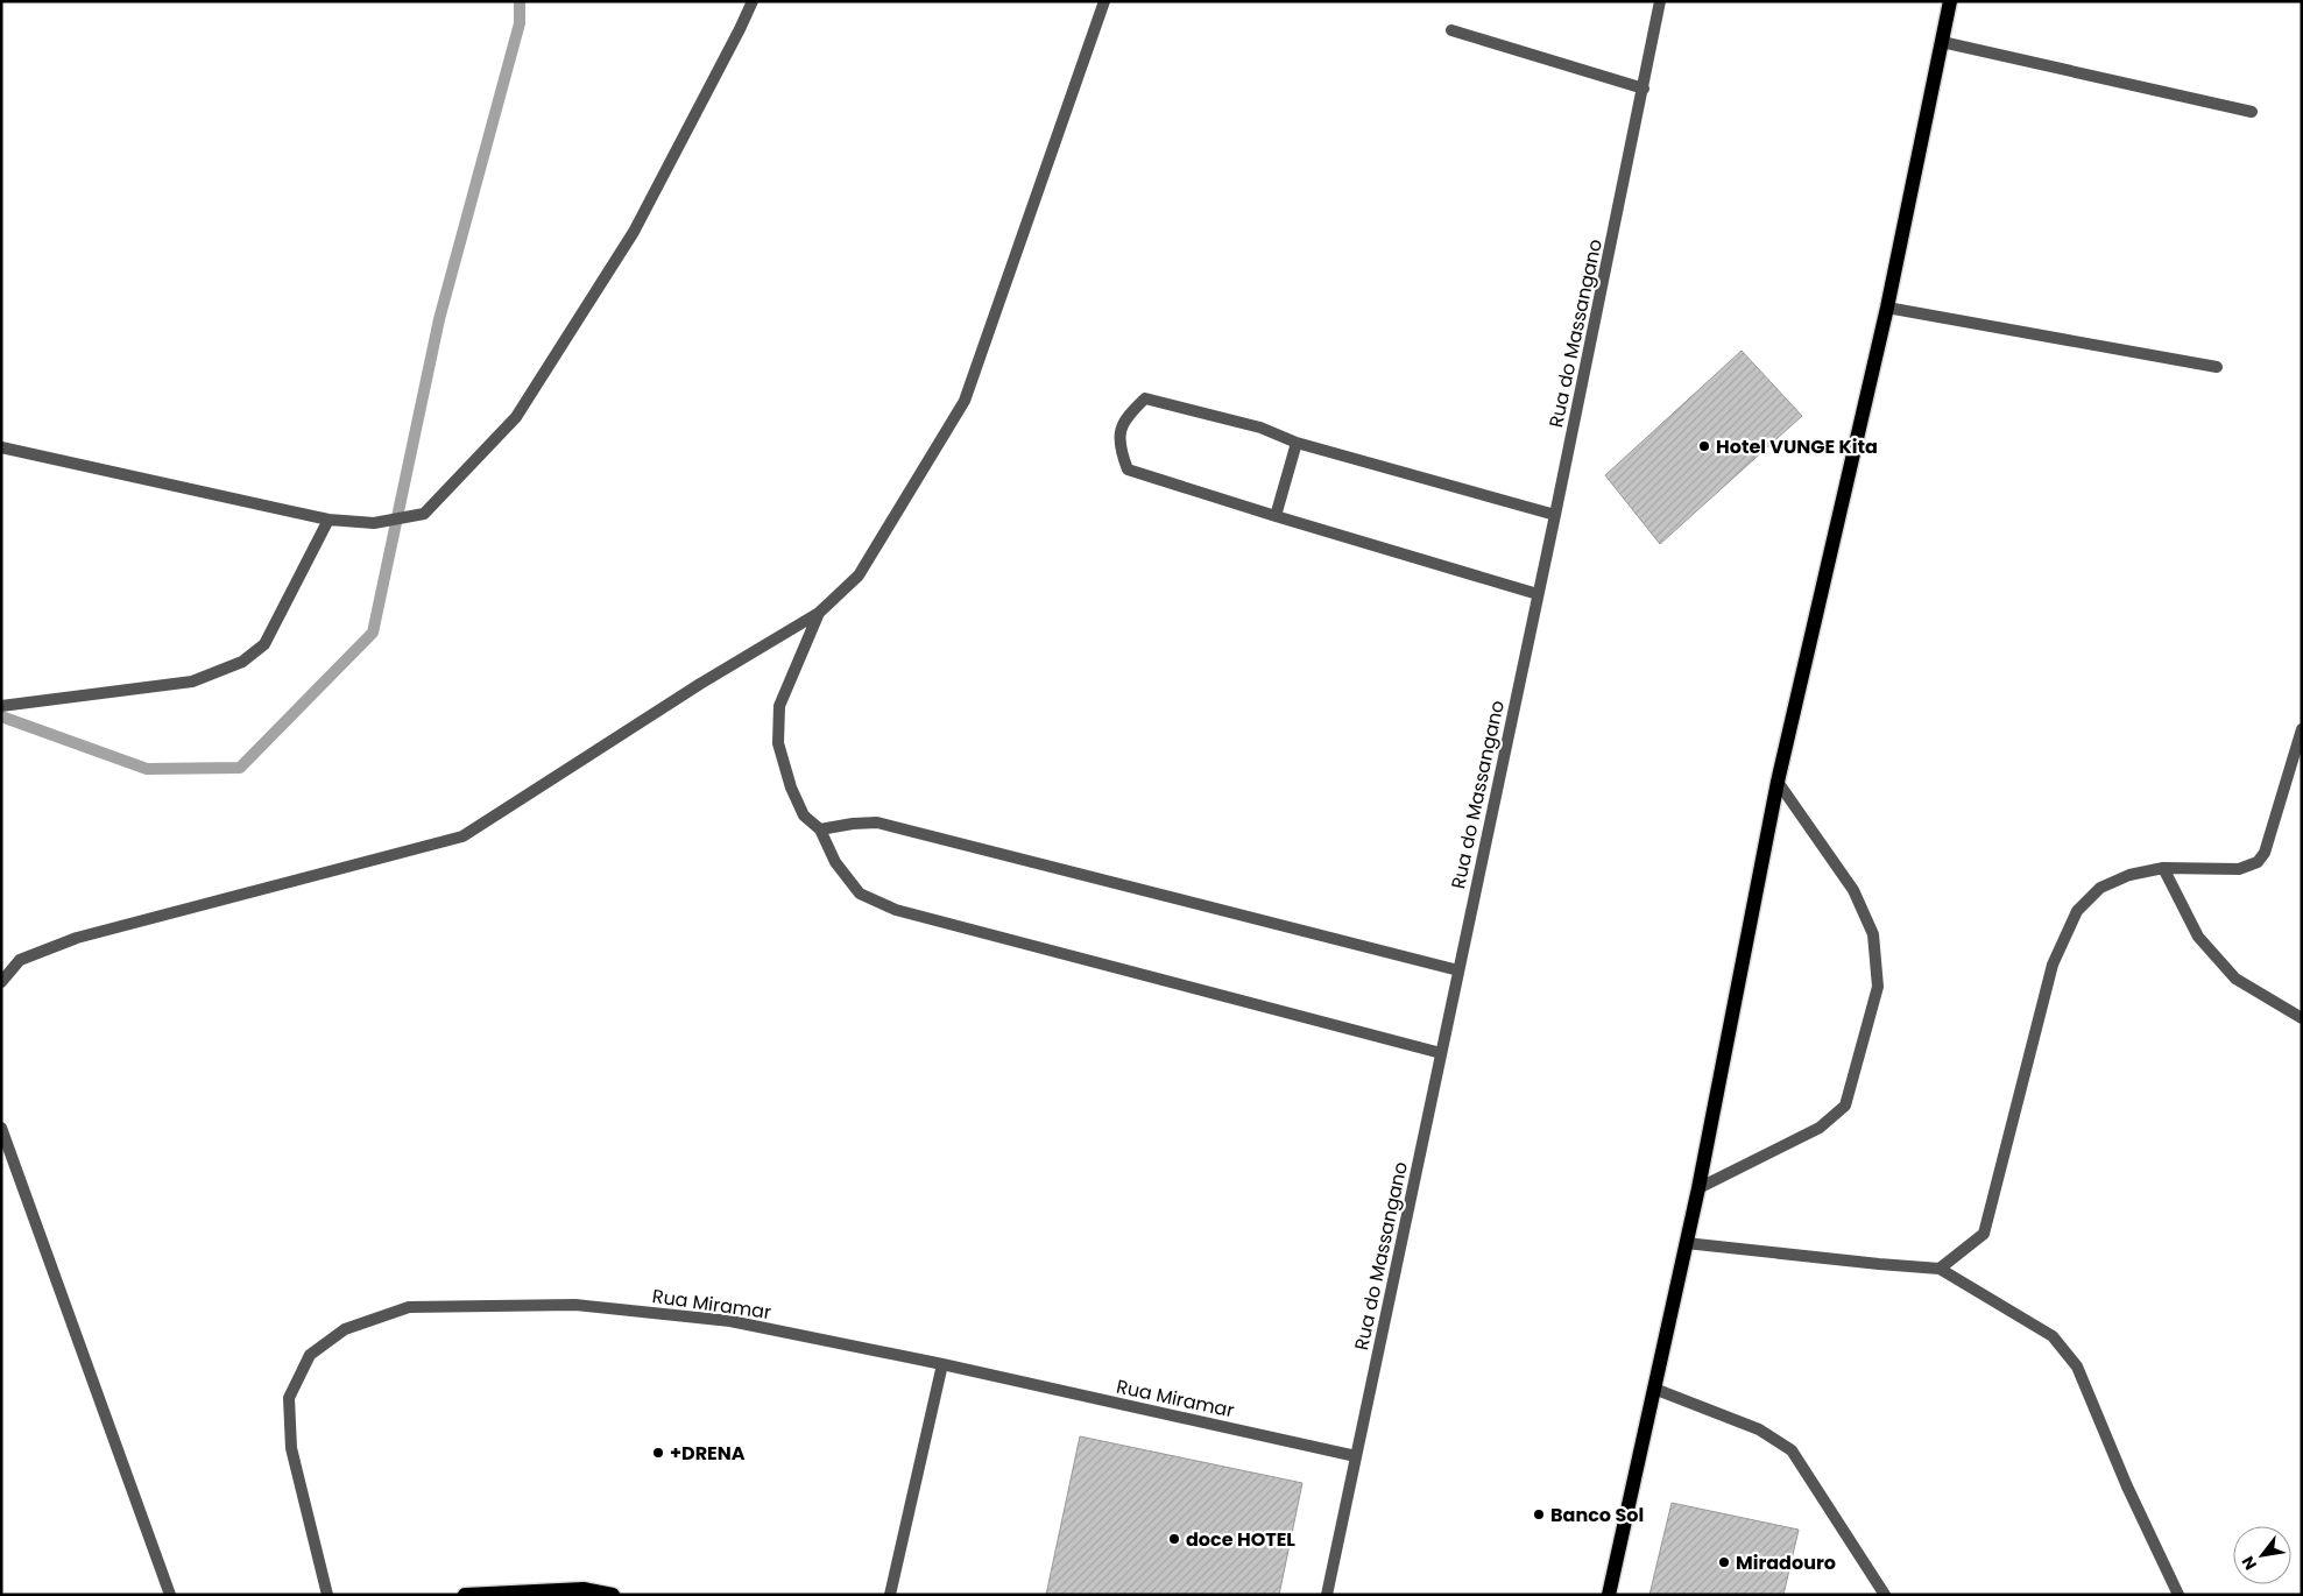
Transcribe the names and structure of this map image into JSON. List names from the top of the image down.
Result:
{
  "streets": {
    "street": ["Rua do Massangano", "Rua Miramar"]
  },
  "crossings": [
    ["Rua do Massangano", "Rua Miramar"]
  ],
  "places": [
    "Hotel VUNGE Kita",
    "+DRENA",
    "Banco Sol",
    "doce HOTEL",
    "Miradouro"
  ],
  "north": "bottom left"
}
